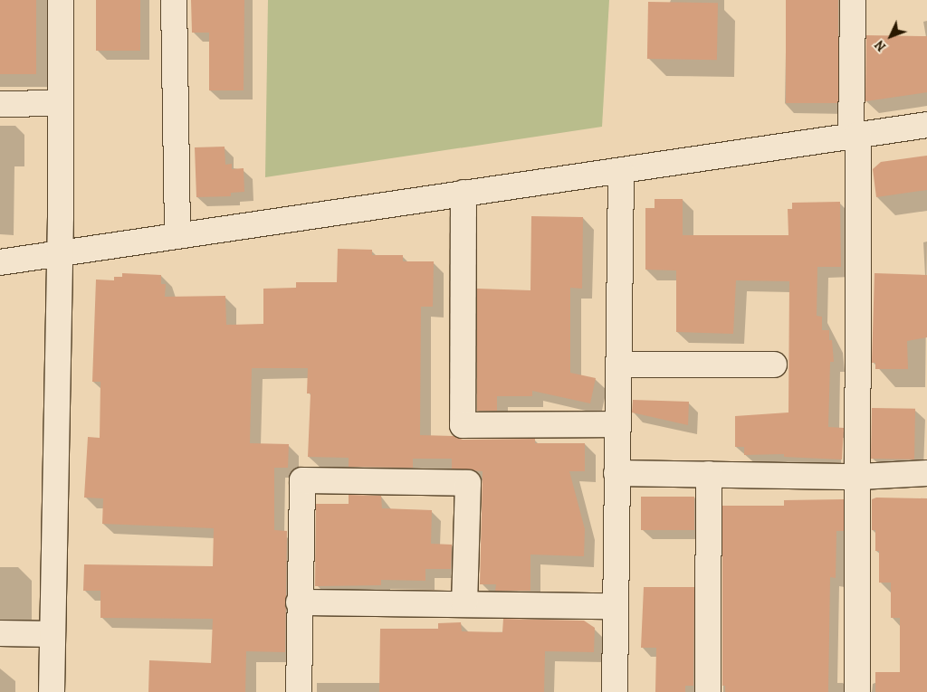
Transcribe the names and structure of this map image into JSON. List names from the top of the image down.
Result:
{
  "north": "bottom left"
}
